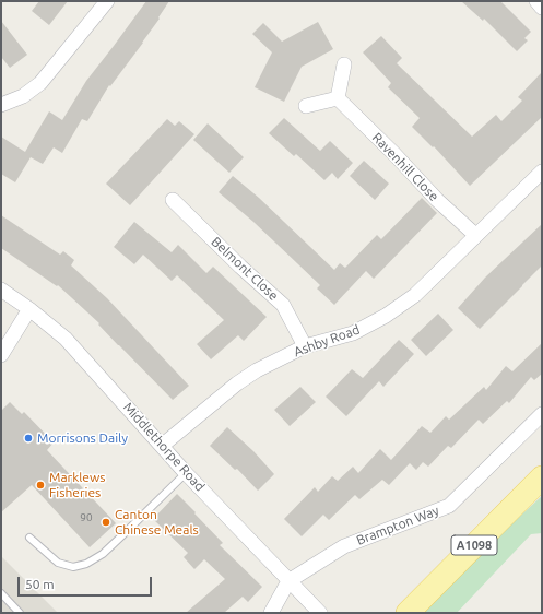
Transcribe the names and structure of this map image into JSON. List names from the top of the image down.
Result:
{
  "streets": {
    "main road": ["A1098"],
    "street": [
      "Ravenhill Close",
      "Belmont Close",
      "Ashby Road",
      "Middlethorpe Road",
      "Brampton Way"
    ]
  },
  "crossings": [
    ["Ravenhill Close", "Ashby Road"],
    ["Belmont Close", "Ashby Road"],
    ["Ashby Road", "Middlethorpe Road"],
    ["Middlethorpe Road", "Brampton Way"]
  ],
  "places": ["Morrisons Daily", "Marklews Fisheries", "Canton Chinese Meals"],
  "house_numbers": ["90"],
  "scale_bar": "50 m"
}
